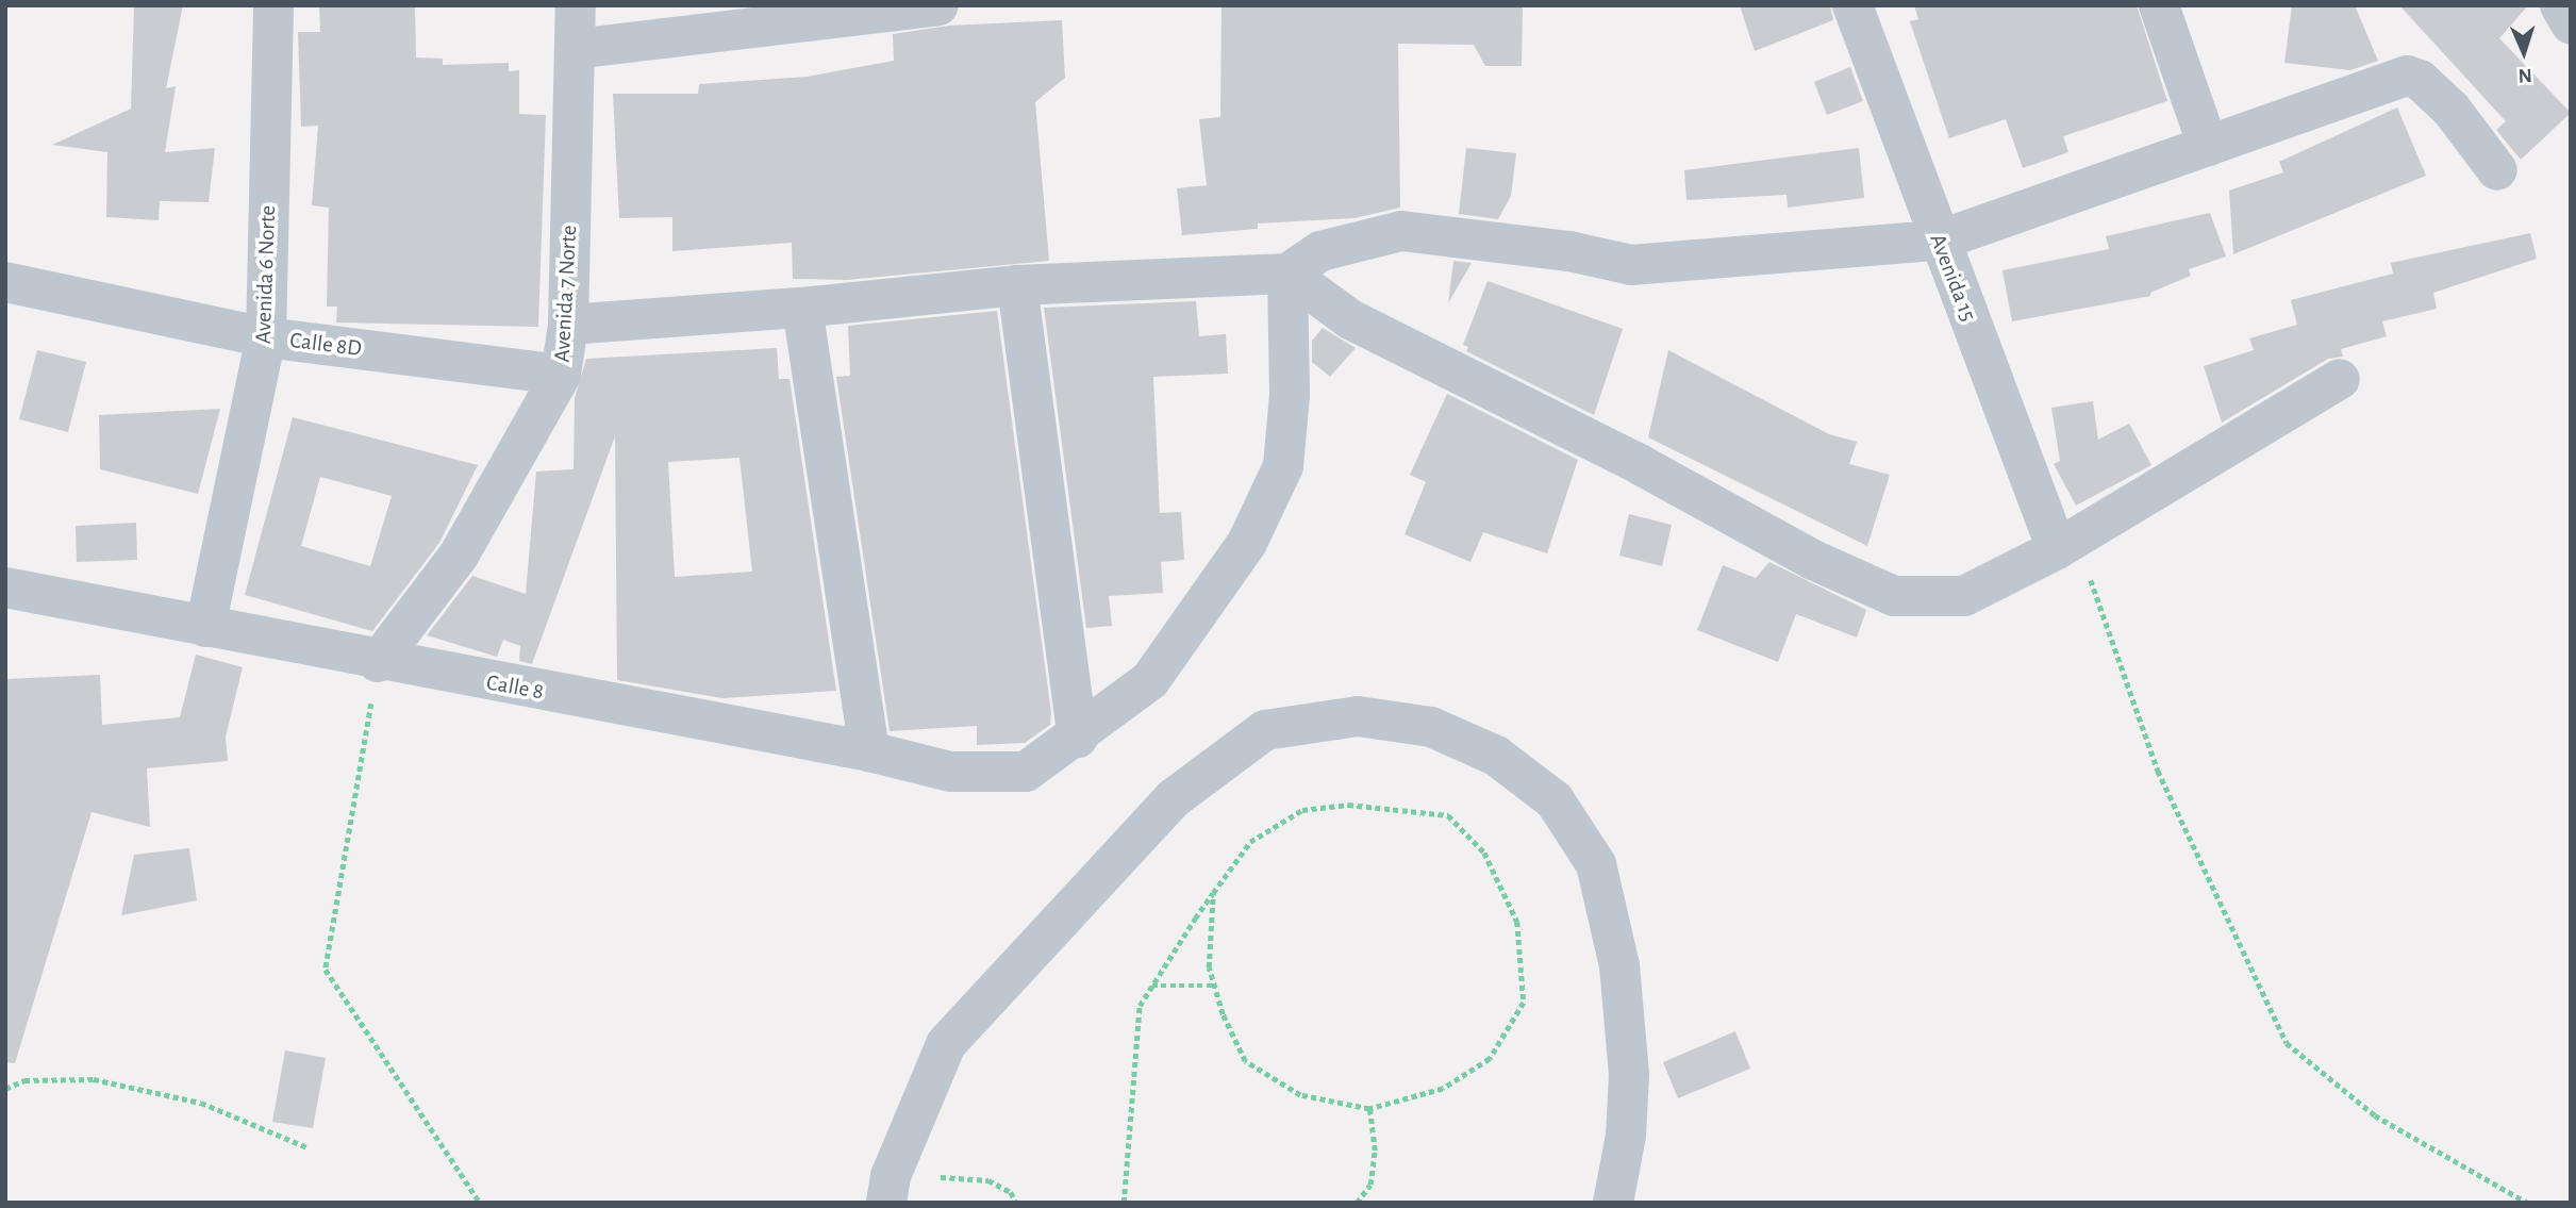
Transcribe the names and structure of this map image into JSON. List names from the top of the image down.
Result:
{
  "streets": {
    "street": [
      "Avenida 6 Norte",
      "Avenida 15",
      "Avenida 7 Norte",
      "Calle 8D",
      "Calle 8"
    ]
  },
  "crossings": [
    ["Avenida 6 Norte", "Calle 8D"],
    ["Avenida 6 Norte", "Calle 8"],
    ["Avenida 7 Norte", "Calle 8D"],
    ["Avenida 7 Norte", "Calle 8"]
  ],
  "north": "bottom"
}
